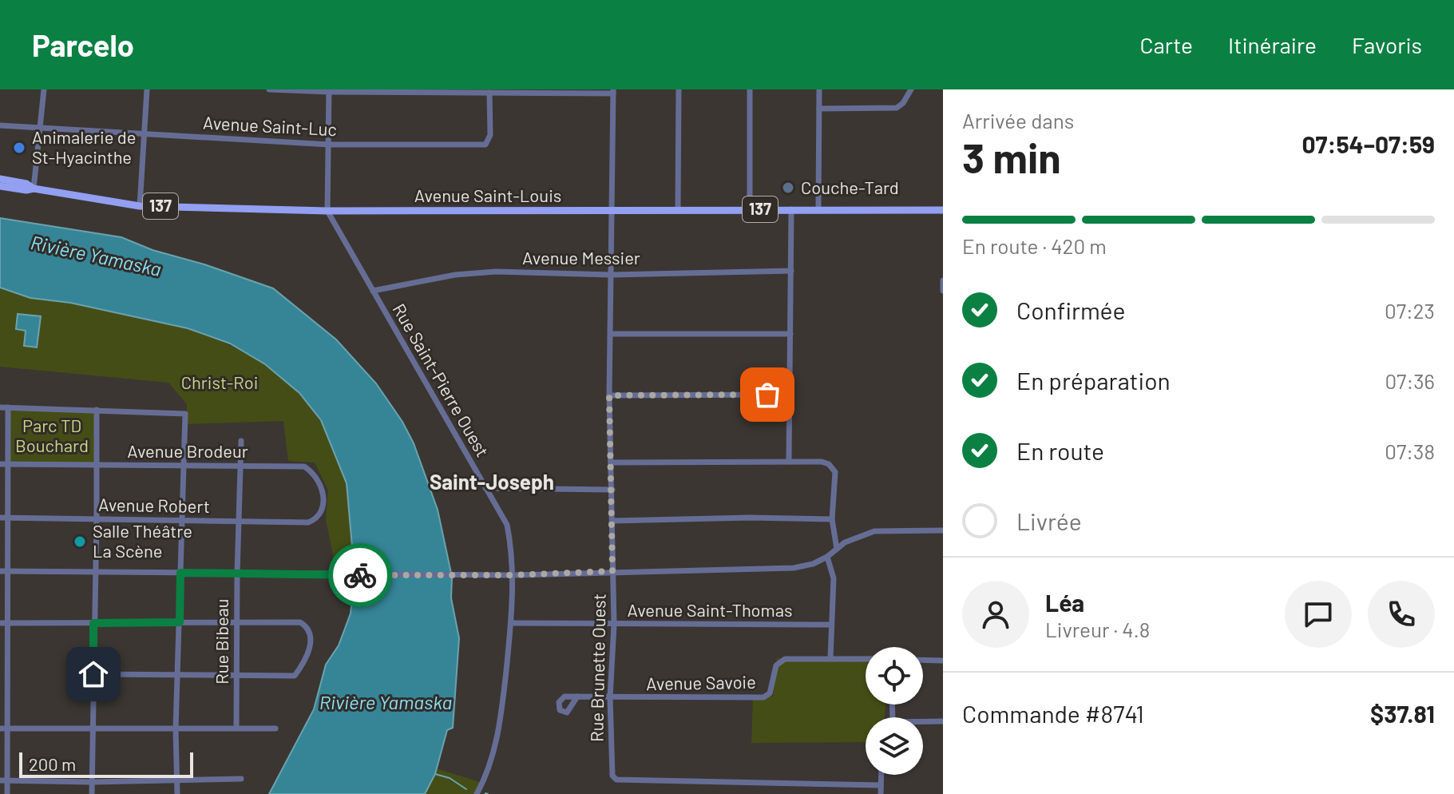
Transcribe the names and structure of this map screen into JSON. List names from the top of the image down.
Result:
{
  "streets": {
    "main road": ["Avenue Saint-Louis", "137"],
    "street": [
      "Avenue Saint-Luc",
      "Avenue Messier",
      "Rue Saint-Pierre Ouest",
      "Avenue Brodeur",
      "Avenue Robert",
      "Avenue Saint-Thomas",
      "Rue Bibeau",
      "Rue Brunette Ouest",
      "Avenue Savoie"
    ]
  },
  "crossings": [
    ["Avenue Saint-Louis", "Rue Saint-Pierre Ouest"],
    ["Avenue Saint-Louis", "Rue Brunette Ouest"],
    ["Avenue Messier", "Rue Saint-Pierre Ouest"],
    ["Avenue Messier", "Rue Brunette Ouest"],
    ["Rue Saint-Pierre Ouest", "Avenue Saint-Thomas"],
    ["Avenue Brodeur", "Avenue Robert"],
    ["Avenue Brodeur", "Rue Bibeau"],
    ["Avenue Robert", "Rue Bibeau"],
    ["Avenue Saint-Thomas", "Rue Brunette Ouest"],
    ["Rue Brunette Ouest", "Avenue Savoie"]
  ],
  "districts": ["Saint-Joseph"],
  "water": ["Rivière Yamaska"],
  "parks": ["Christ-Roi", "Parc TD Bouchard"],
  "places": ["Animalerie de St-Hyacinthe", "Couche-Tard", "Salle Théâtre La Scène"],
  "scale_bar": "200 m",
  "page": {
    "header": "Parcelo",
    "nav": ["Carte", "Itinéraire", "Favoris"],
    "heading": ["3 min", "Arrivée dans", "07:54–07:59"],
    "panel": [
      "Léa",
      "Livreur · 4.8",
      "Commande #8741",
      "$37.81"
    ],
    "bar": "En route · 420 m",
    "list": [
      ["Confirmée", "07:23"],
      ["En préparation", "07:36"],
      ["En route", "07:38"],
      "Livrée"
    ],
    "scale": "200 m"
  }
}
